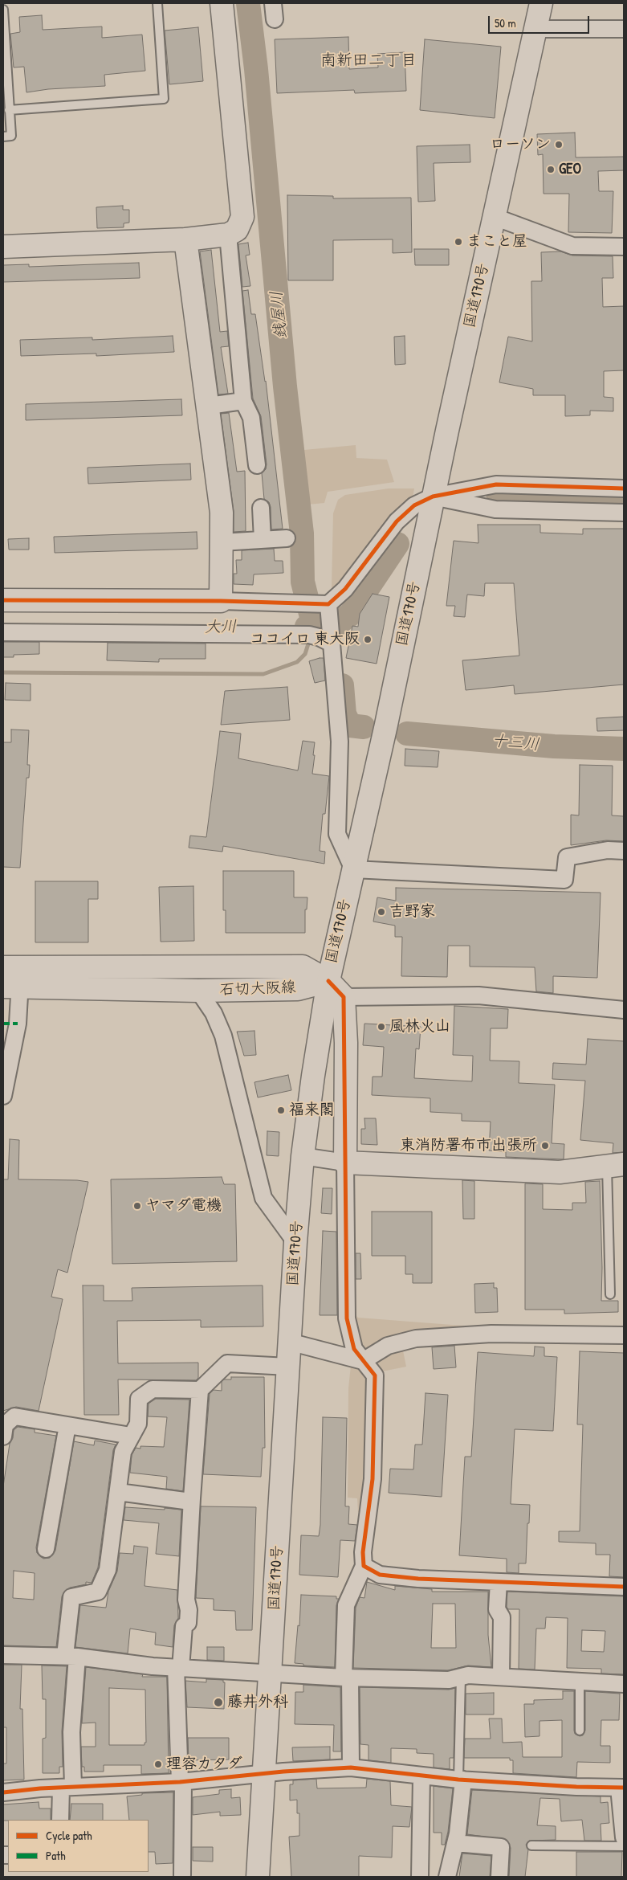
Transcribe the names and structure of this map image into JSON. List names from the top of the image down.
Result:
{
  "streets": {
    "main road": ["国道170号", "石切大阪線"]
  },
  "crossings": [
    ["国道170号", "石切大阪線"]
  ],
  "districts": ["南新田二丁目"],
  "water": ["銭屋川", "大川", "十三川"],
  "places": [
    "ローソン",
    "GEO",
    "まこと屋",
    "ココイロ 東大阪",
    "吉野家",
    "風林火山",
    "福来閣",
    "東消防署布市出張所",
    "ヤマダ電機",
    "藤井外科",
    "理容カタダ"
  ],
  "legend": ["Cycle path", "Path"],
  "scale_bar": "50 m"
}
